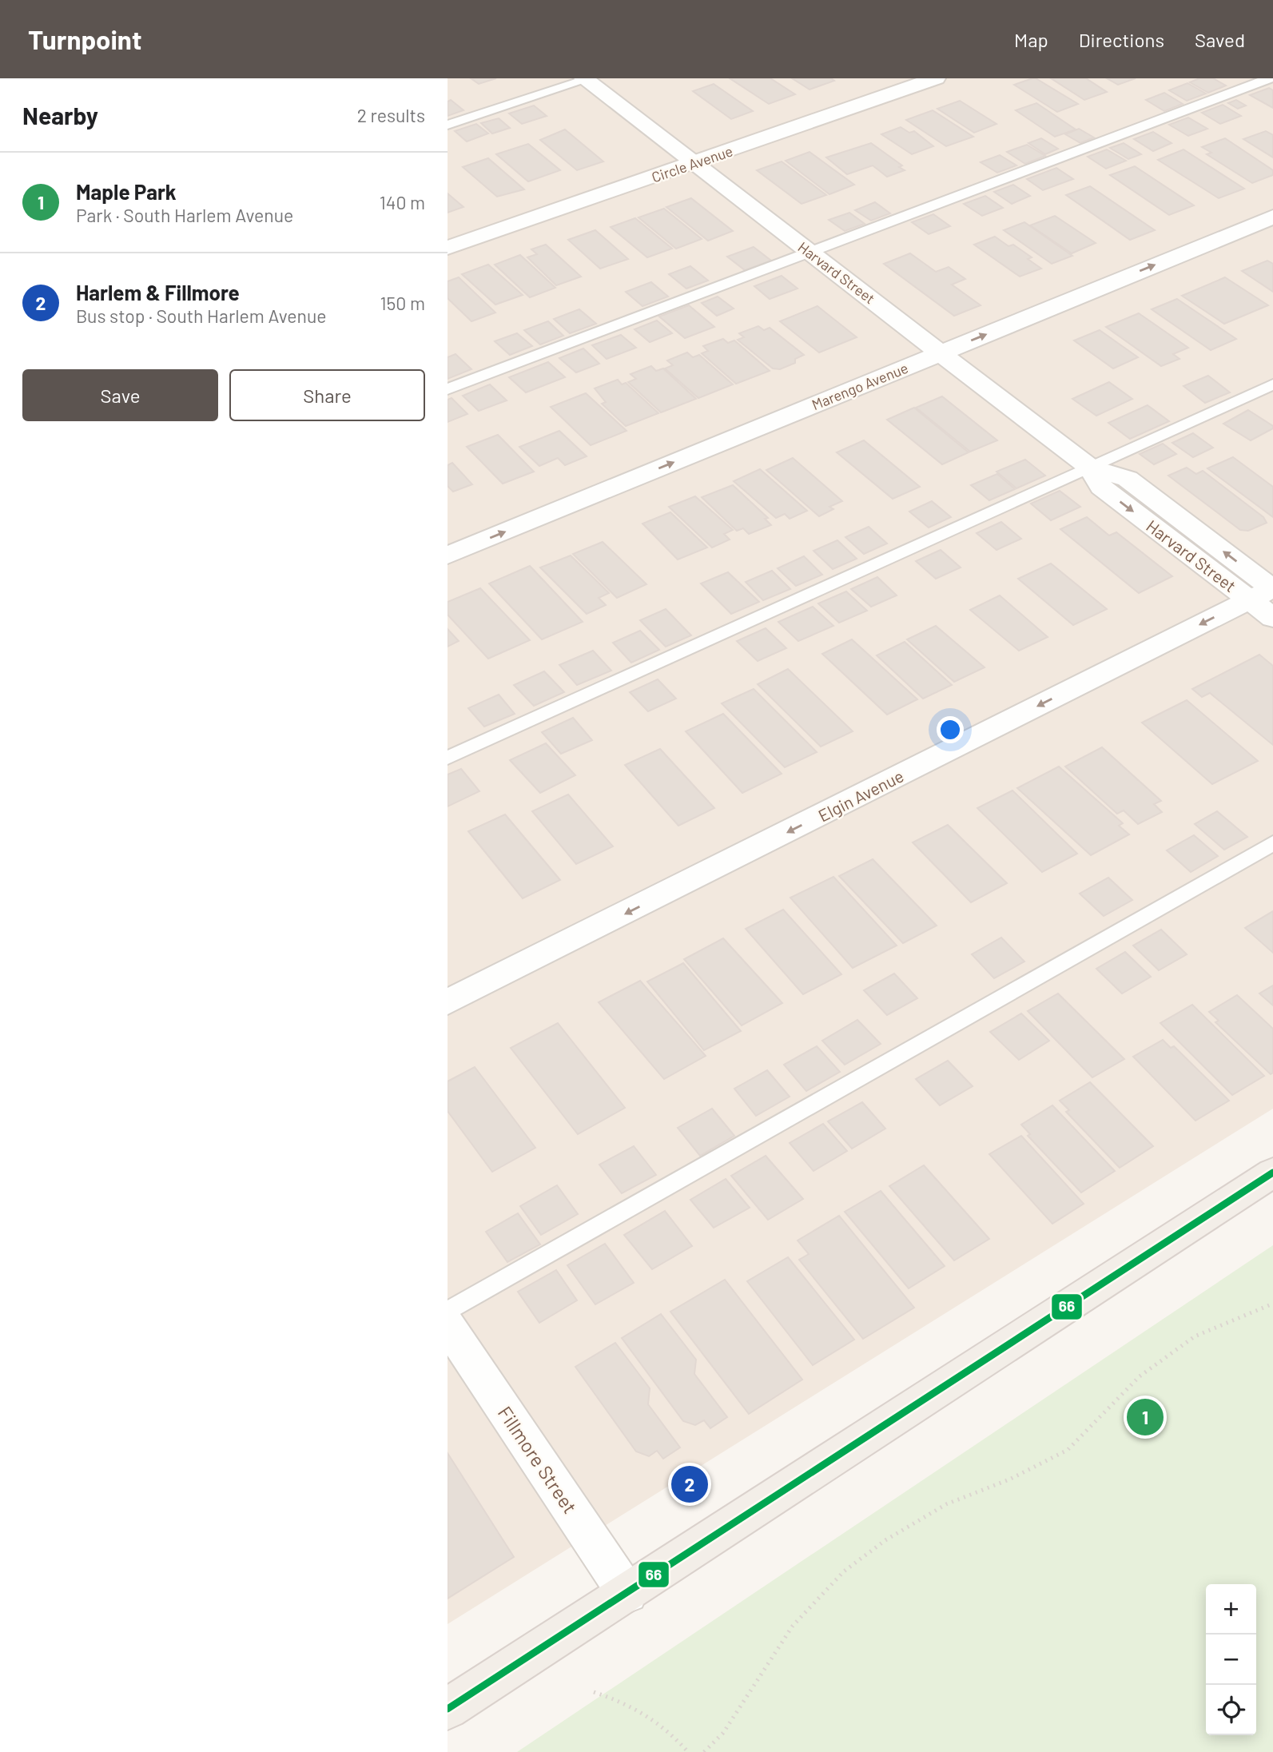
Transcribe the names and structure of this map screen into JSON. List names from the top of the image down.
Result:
{
  "streets": {
    "street": [
      "Circle Avenue",
      "Harvard Street",
      "Marengo Avenue",
      "Elgin Avenue",
      "Fillmore Street"
    ]
  },
  "crossings": [
    ["Circle Avenue", "Harvard Street"],
    ["Harvard Street", "Marengo Avenue"],
    ["Harvard Street", "Elgin Avenue"]
  ],
  "one_way": ["Marengo Avenue", "Elgin Avenue"],
  "lines": ["transit line 66"],
  "page": {
    "header": "Turnpoint",
    "nav": ["Map", "Directions", "Saved"],
    "heading": ["Nearby", "2 results"],
    "list": [
      {
        "mark": "1",
        "name": "Maple Park",
        "note": "Park · South Harlem Avenue",
        "value": "140 m"
      },
      {
        "mark": "2",
        "name": "Harlem & Fillmore",
        "note": "Bus stop · South Harlem Avenue",
        "value": "150 m"
      }
    ],
    "buttons": ["Save", "Share"],
    "pins": ["1", "2"],
    "map_buttons": ["+", "−"]
  }
}
